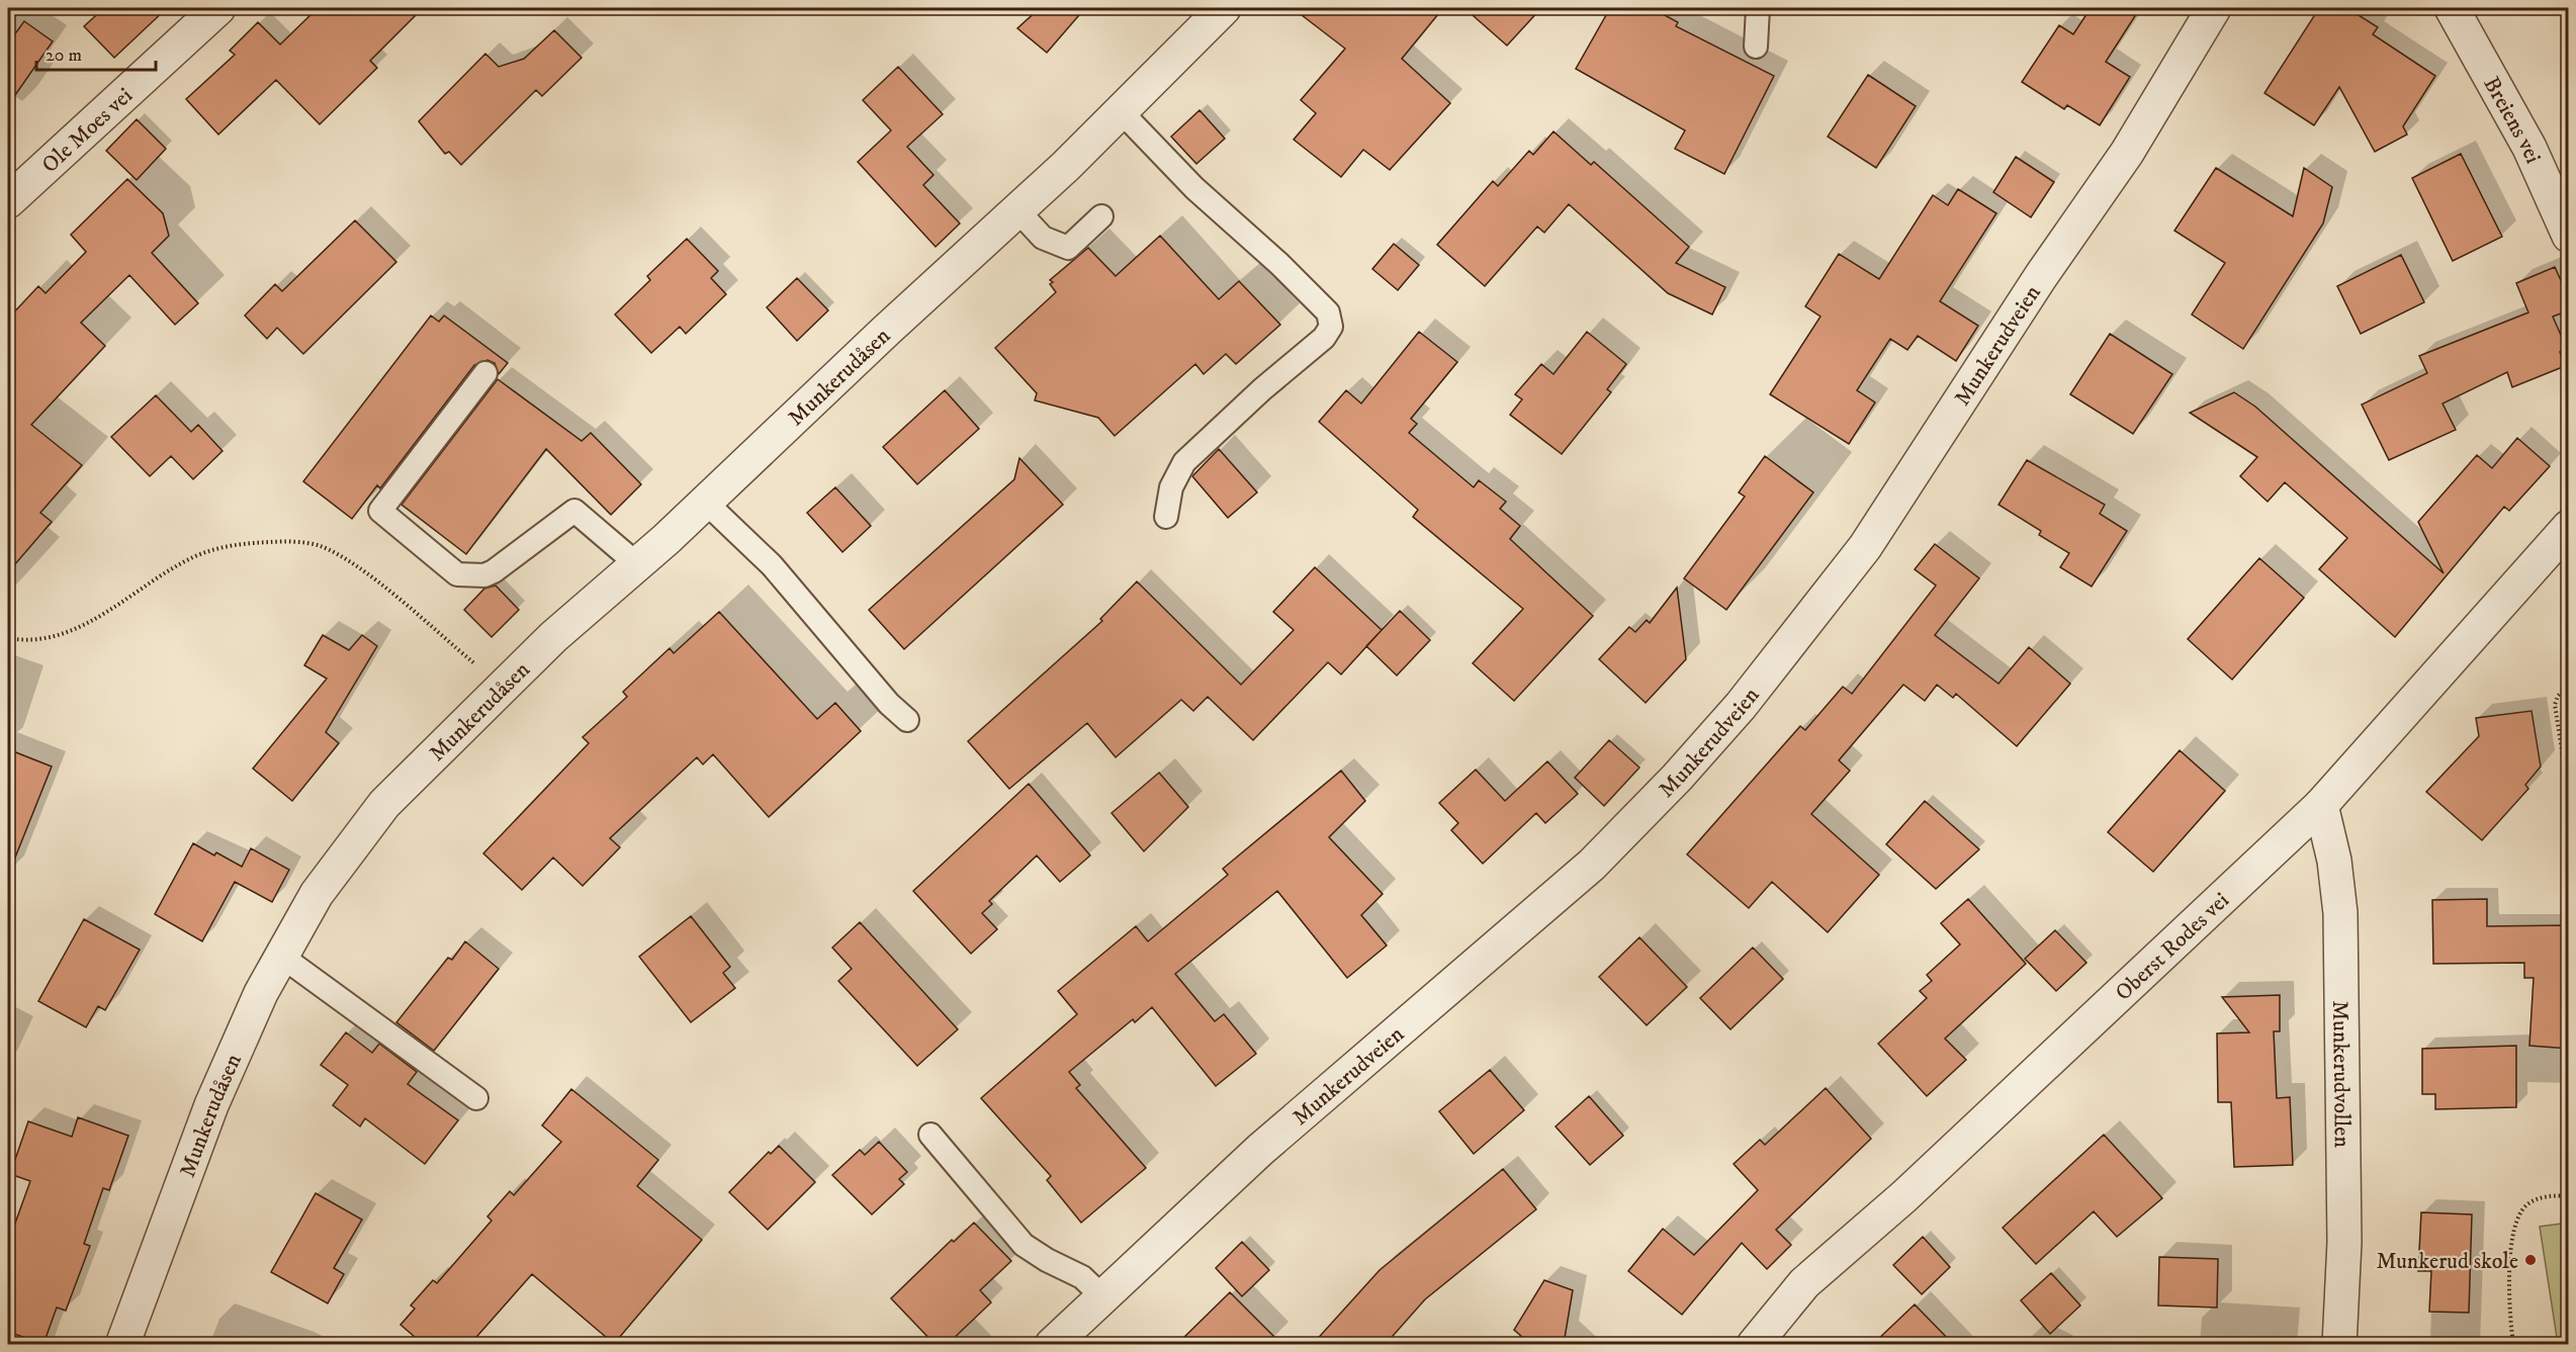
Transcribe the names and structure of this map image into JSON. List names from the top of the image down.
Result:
{
  "streets": {
    "street": [
      "Breiens vei",
      "Ole Moes vei",
      "Munkerudveien",
      "Munkerudåsen",
      "Oberst Rodes vei",
      "Munkerudvollen"
    ]
  },
  "crossings": [
    ["Oberst Rodes vei", "Munkerudvollen"]
  ],
  "places": ["Munkerud skole"],
  "scale_bar": "20 m"
}
